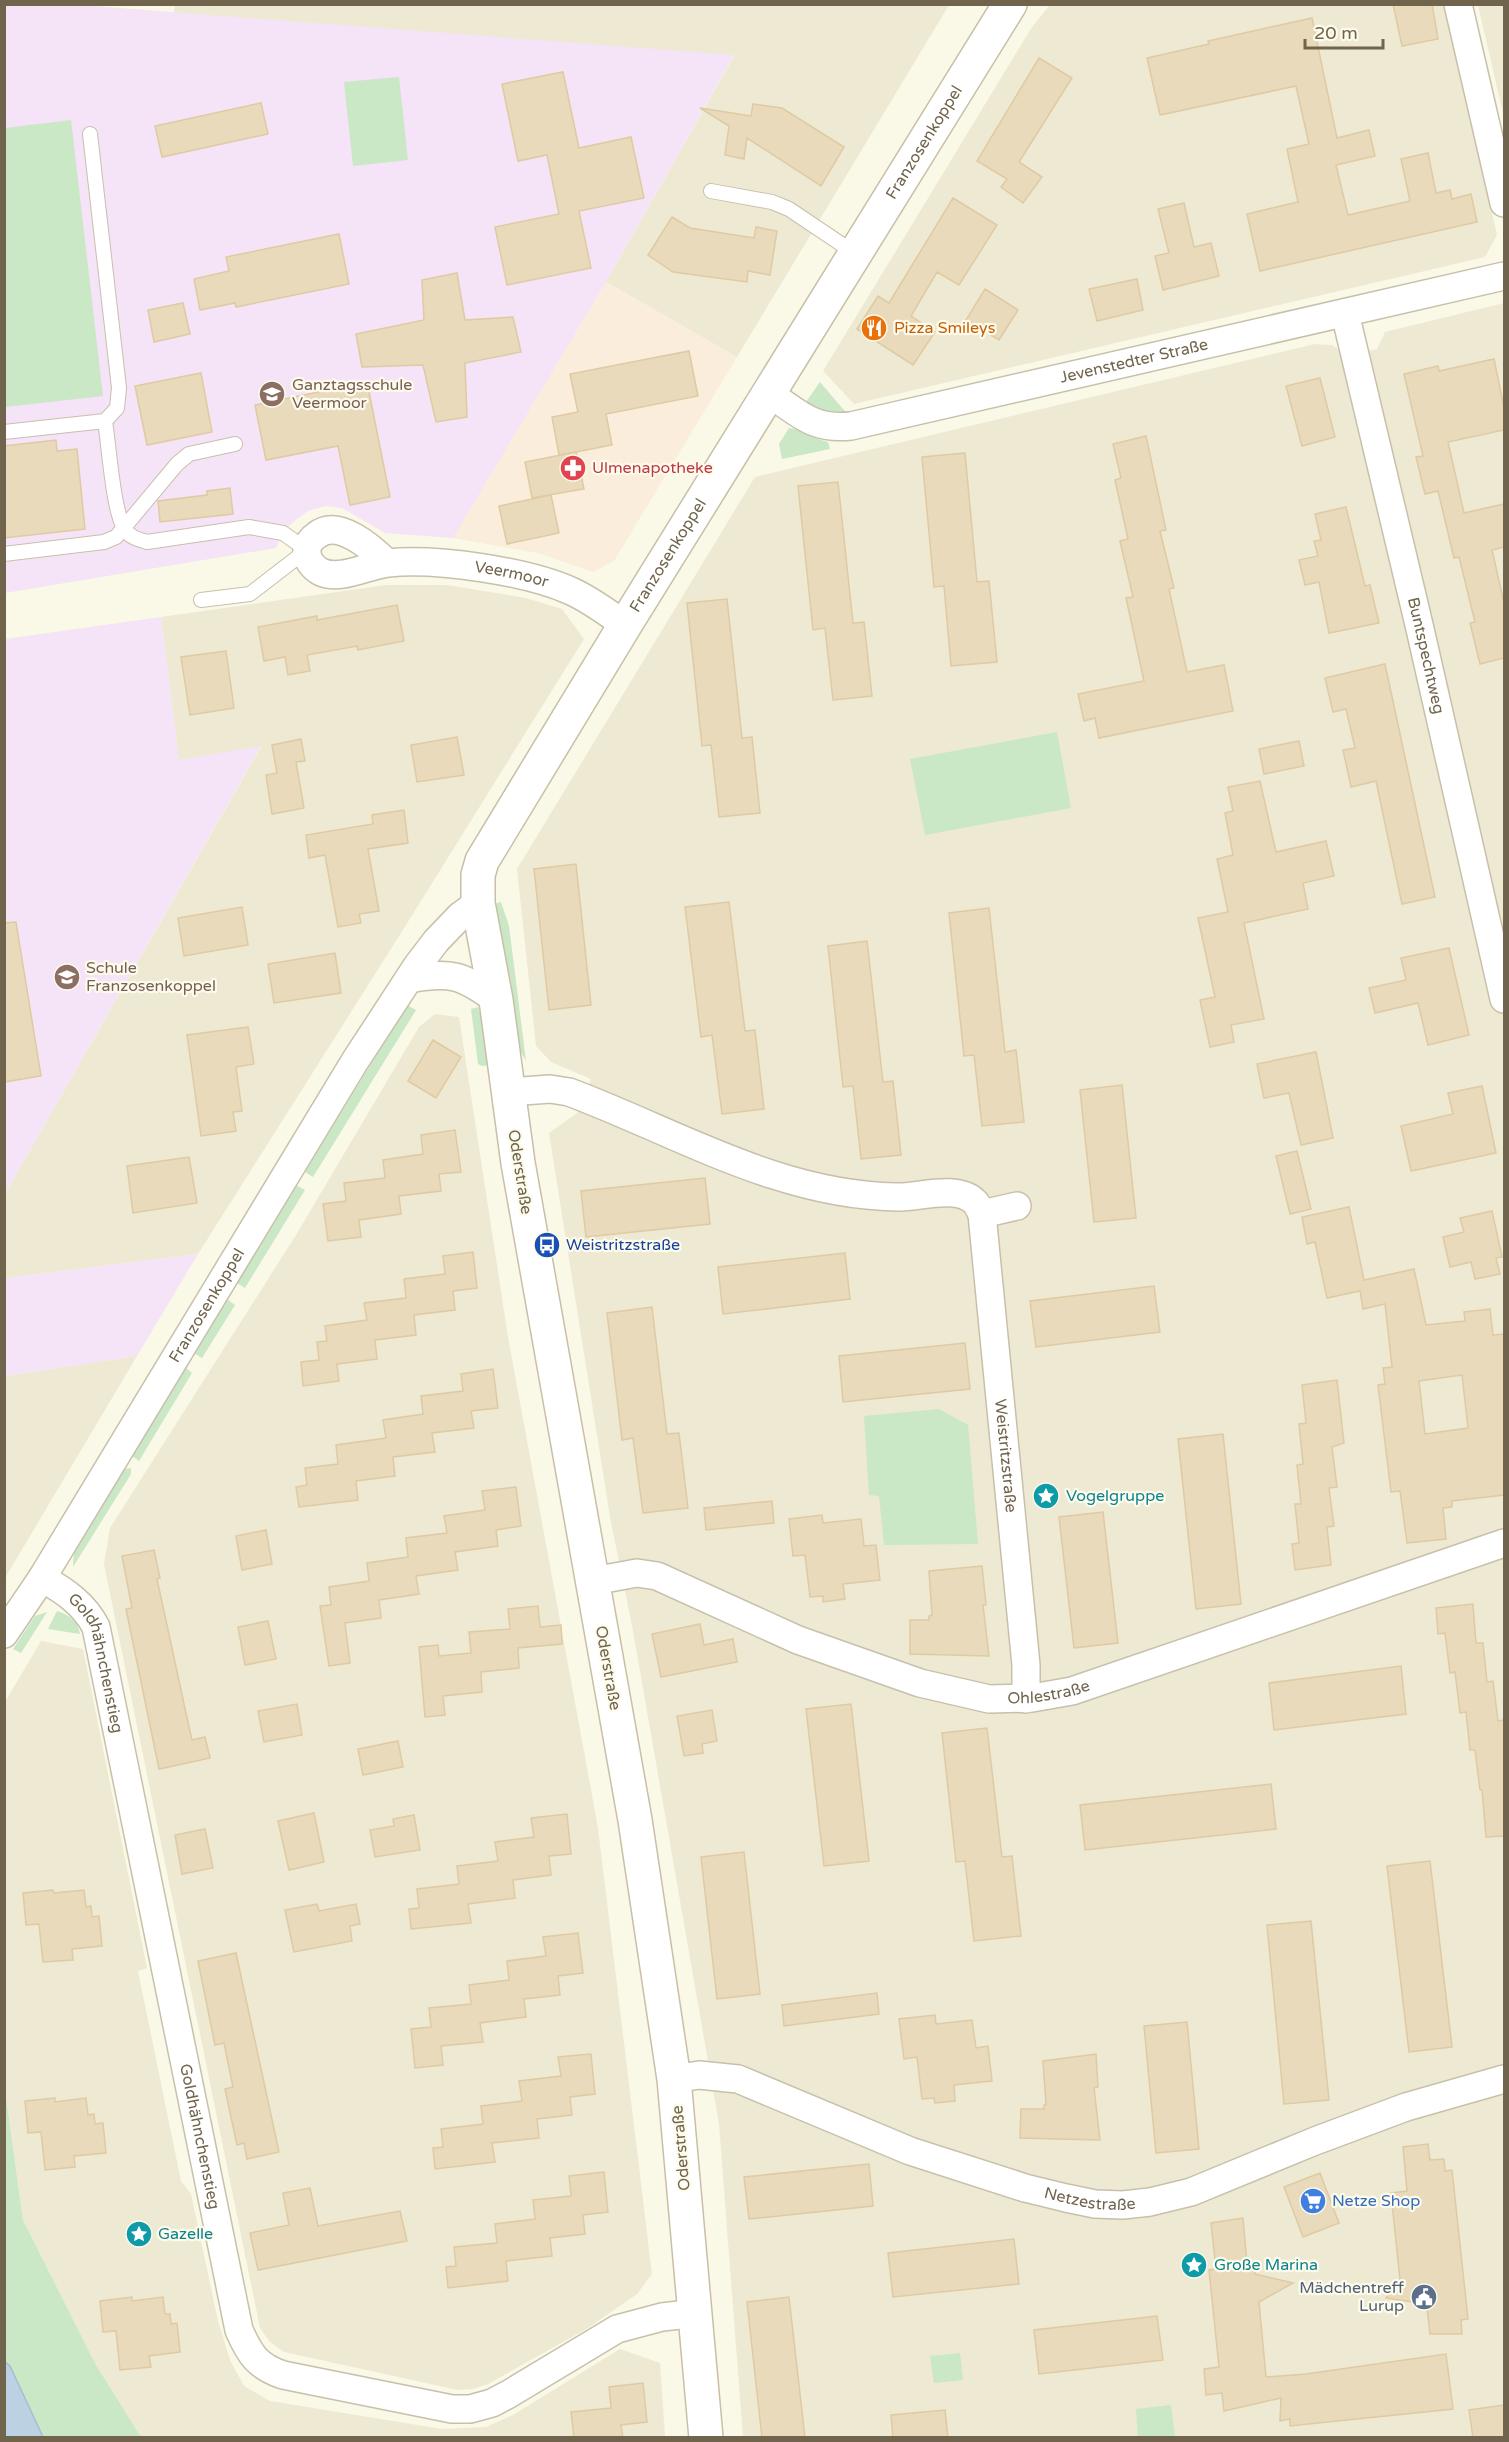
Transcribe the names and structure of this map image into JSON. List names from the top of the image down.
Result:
{
  "streets": {
    "street": [
      "Franzosenkoppel",
      "Jevenstedter Straße",
      "Veermoor",
      "Buntspechtweg",
      "Oderstraße",
      "Weistritzstraße",
      "Goldhähnchenstieg",
      "Ohlestraße",
      "Netzestraße"
    ]
  },
  "crossings": [
    ["Franzosenkoppel", "Jevenstedter Straße"],
    ["Franzosenkoppel", "Veermoor"],
    ["Franzosenkoppel", "Oderstraße"],
    ["Franzosenkoppel", "Goldhähnchenstieg"],
    ["Jevenstedter Straße", "Buntspechtweg"],
    ["Oderstraße", "Goldhähnchenstieg"],
    ["Oderstraße", "Ohlestraße"],
    ["Oderstraße", "Netzestraße"],
    ["Weistritzstraße", "Ohlestraße"]
  ],
  "places": {
    "restaurant": ["Pizza Smileys"],
    "school or university": ["Ganztagsschule Veermoor", "Schule Franzosenkoppel"],
    "pharmacy": ["Ulmenapotheke"],
    "bus stop": ["Weistritzstraße"],
    "place": ["Vogelgruppe", "Gazelle", "Große Marina"],
    "supermarket": ["Netze Shop"],
    "public building": ["Mädchentreff Lurup"]
  },
  "scale_bar": "20 m"
}
